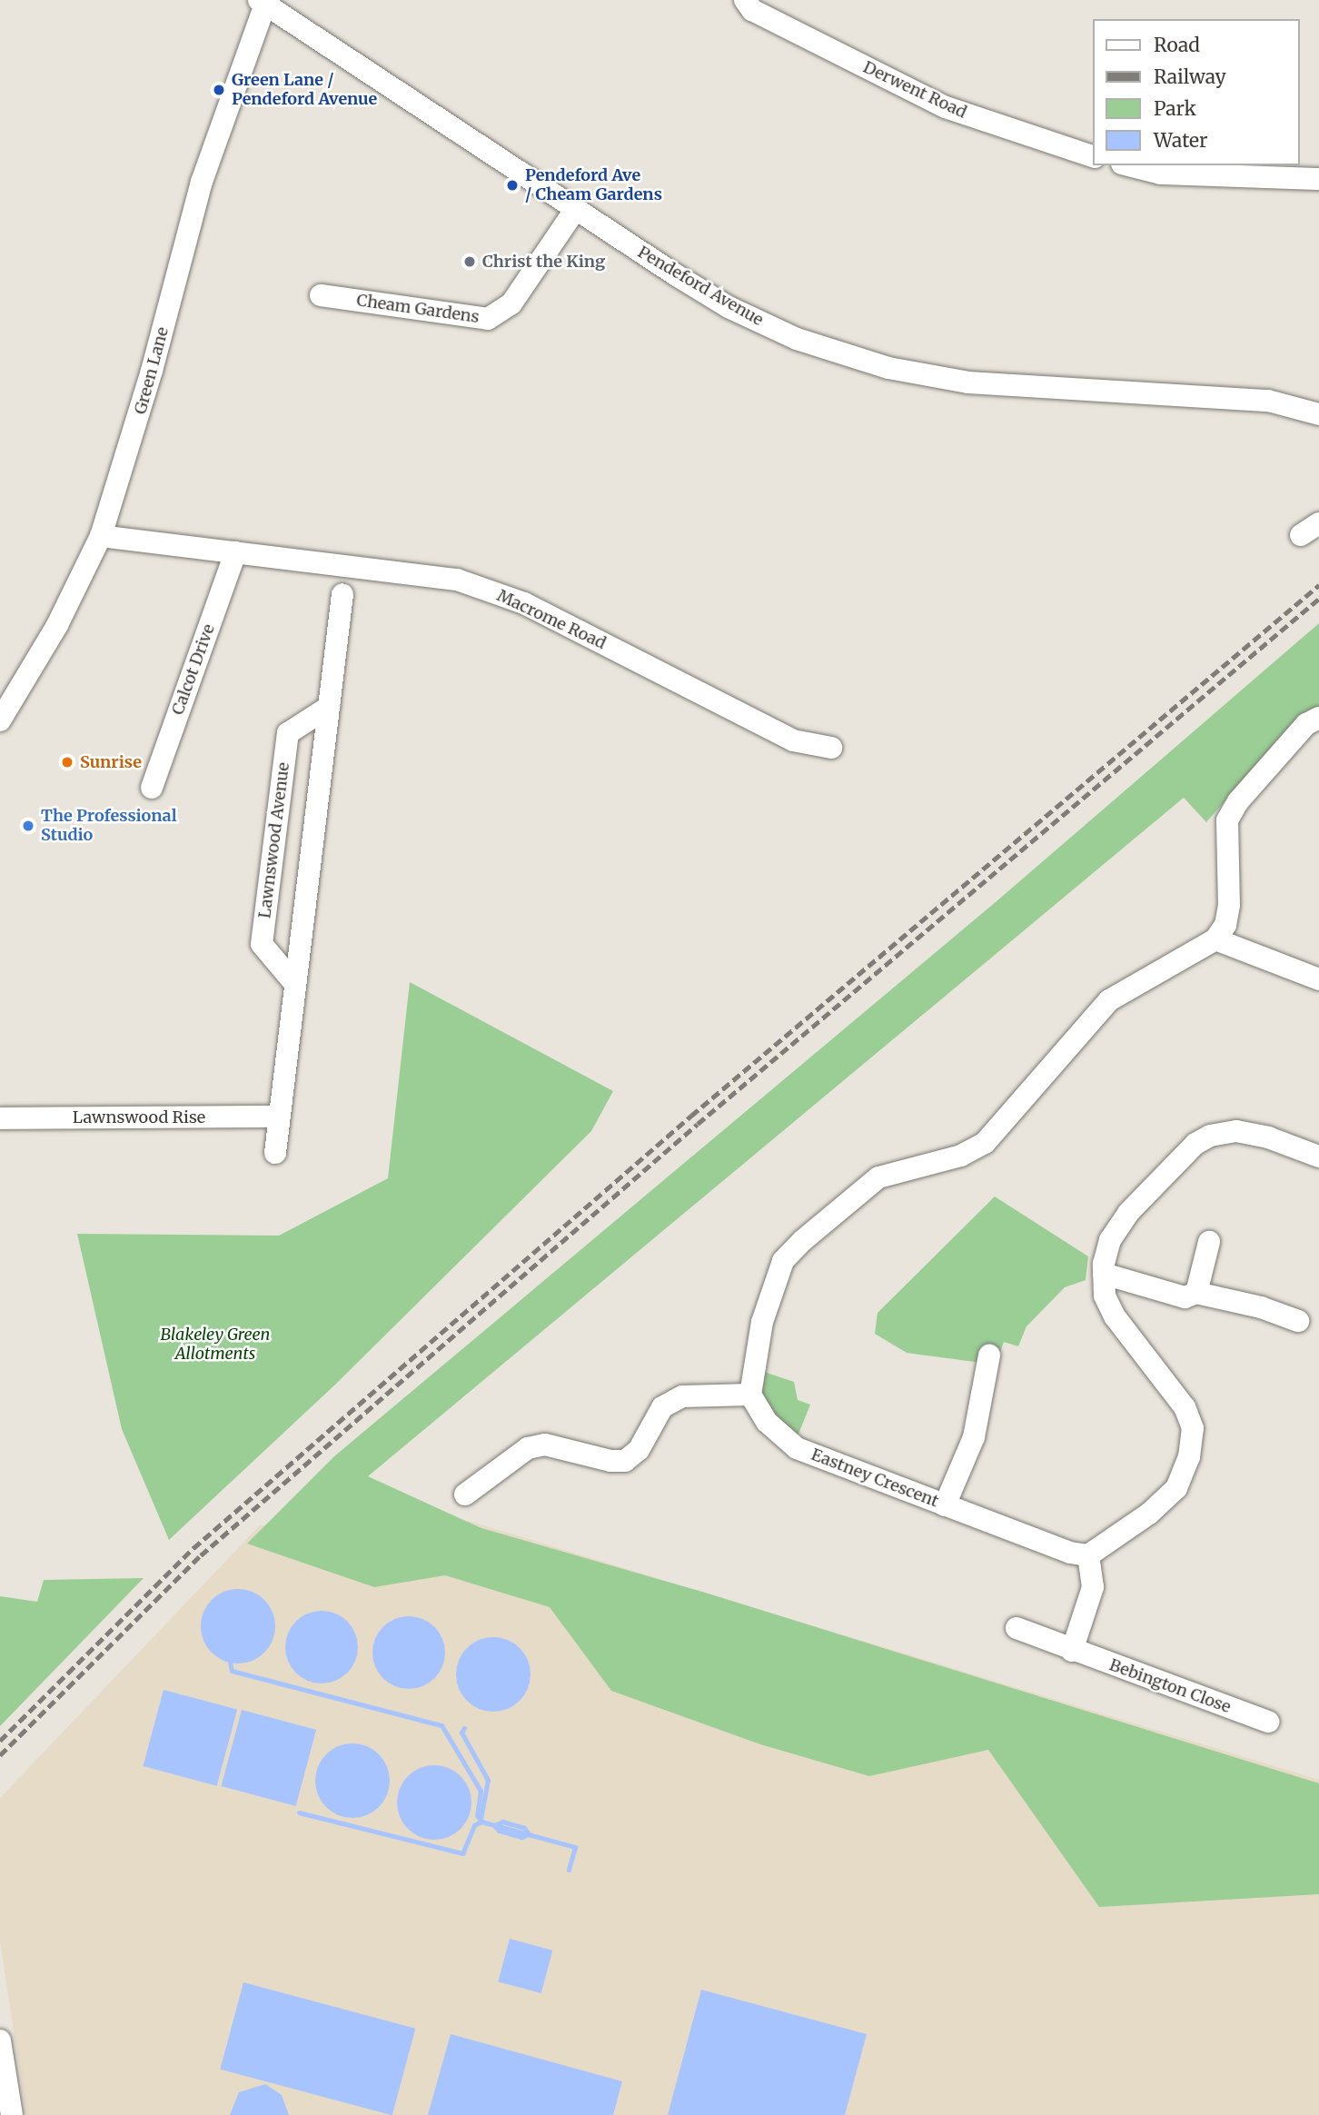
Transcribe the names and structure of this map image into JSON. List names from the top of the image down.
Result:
{
  "streets": {
    "street": [
      "Derwent Road",
      "Pendeford Avenue",
      "Cheam Gardens",
      "Green Lane",
      "Macrome Road",
      "Calcot Drive",
      "Lawnswood Avenue",
      "Lawnswood Rise",
      "Eastney Crescent",
      "Bebington Close"
    ]
  },
  "crossings": [
    ["Pendeford Avenue", "Cheam Gardens"],
    ["Pendeford Avenue", "Green Lane"],
    ["Green Lane", "Macrome Road"],
    ["Macrome Road", "Calcot Drive"]
  ],
  "parks": ["Blakeley Green Allotments"],
  "places": [
    "Green Lane / Pendeford Avenue",
    "Pendeford Ave / Cheam Gardens",
    "Christ the King",
    "Sunrise",
    "The Professional Studio"
  ],
  "legend": [
    "Road",
    "Railway",
    "Park",
    "Water"
  ]
}
